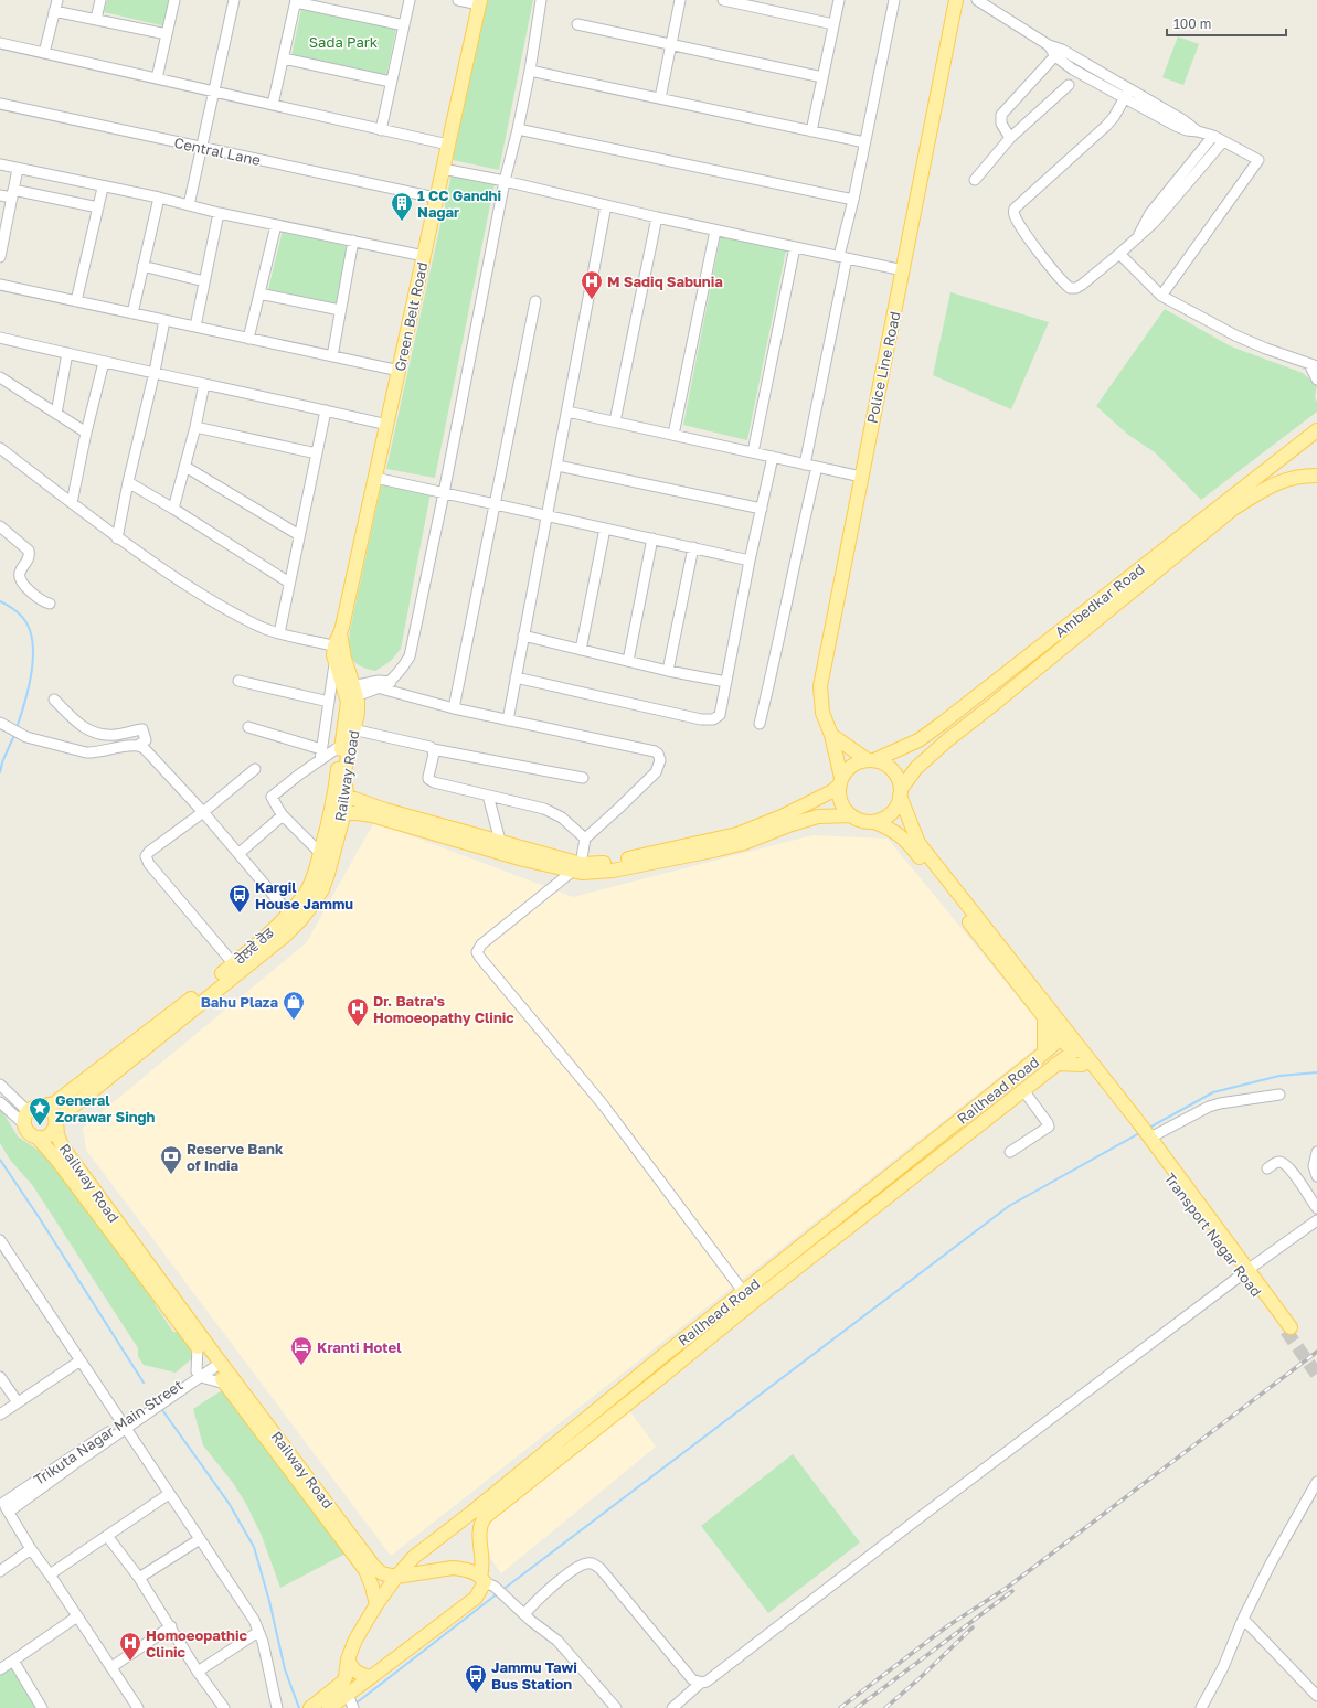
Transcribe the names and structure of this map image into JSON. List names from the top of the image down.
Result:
{
  "streets": {
    "main road": [
      "Green Belt Road",
      "Police Line Road",
      "Ambedkar Road",
      "Railway Road",
      "ਰੇਲਵੇ ਰੋਡ",
      "Railhead Road",
      "Transport Nagar Road"
    ],
    "street": ["Central Lane", "Trikuta Nagar Main Street"]
  },
  "crossings": [
    ["Central Lane", "Green Belt Road"],
    ["Green Belt Road", "Railway Road"],
    ["Police Line Road", "Ambedkar Road"],
    ["Police Line Road", "Railway Road"],
    ["Ambedkar Road", "Railway Road"],
    ["Railway Road", "ਰੇਲਵੇ ਰੋਡ"],
    ["Railway Road", "Railhead Road"],
    ["Railway Road", "Trikuta Nagar Main Street"]
  ],
  "parks": ["Sada Park"],
  "places": {
    "building": ["1 CC Gandhi Nagar"],
    "hospital": ["M Sadiq Sabunia", "Dr. Batra's Homoeopathy Clinic", "Homoeopathic Clinic"],
    "bus stop": ["Kargil House Jammu", "Jammu Tawi Bus Station"],
    "shop": ["Bahu Plaza"],
    "place": ["General Zorawar Singh"],
    "bank": ["Reserve Bank of India"],
    "hotel": ["Kranti Hotel"]
  },
  "scale_bar": "100 m"
}
